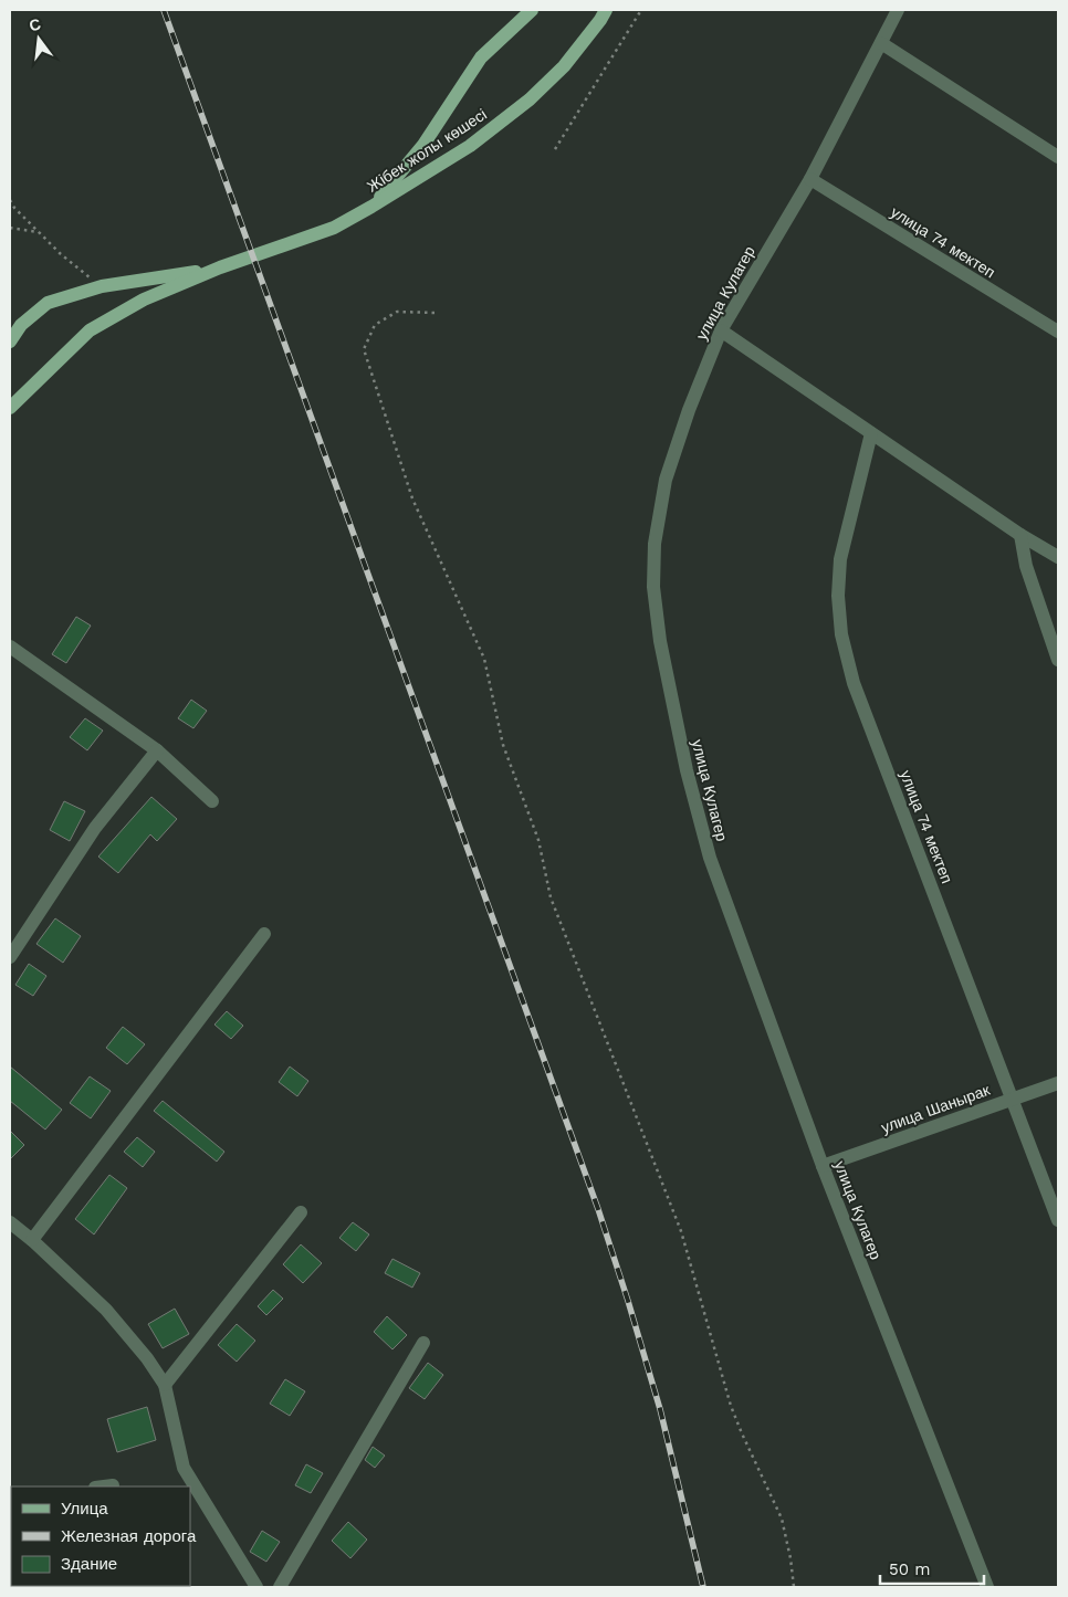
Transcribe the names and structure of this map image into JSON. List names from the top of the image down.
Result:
{
  "streets": {
    "main road": ["Жібек жолы көшесі"],
    "street": ["улица 74 мектеп", "улица Кулагер", "улица Шанырак"]
  },
  "crossings": [
    ["улица 74 мектеп", "улица Кулагер"],
    ["улица 74 мектеп", "улица Шанырак"],
    ["улица Кулагер", "улица Шанырак"]
  ],
  "legend": ["Улица", "Железная дорога", "Здание"],
  "scale_bar": "50 m",
  "north": "top"
}
